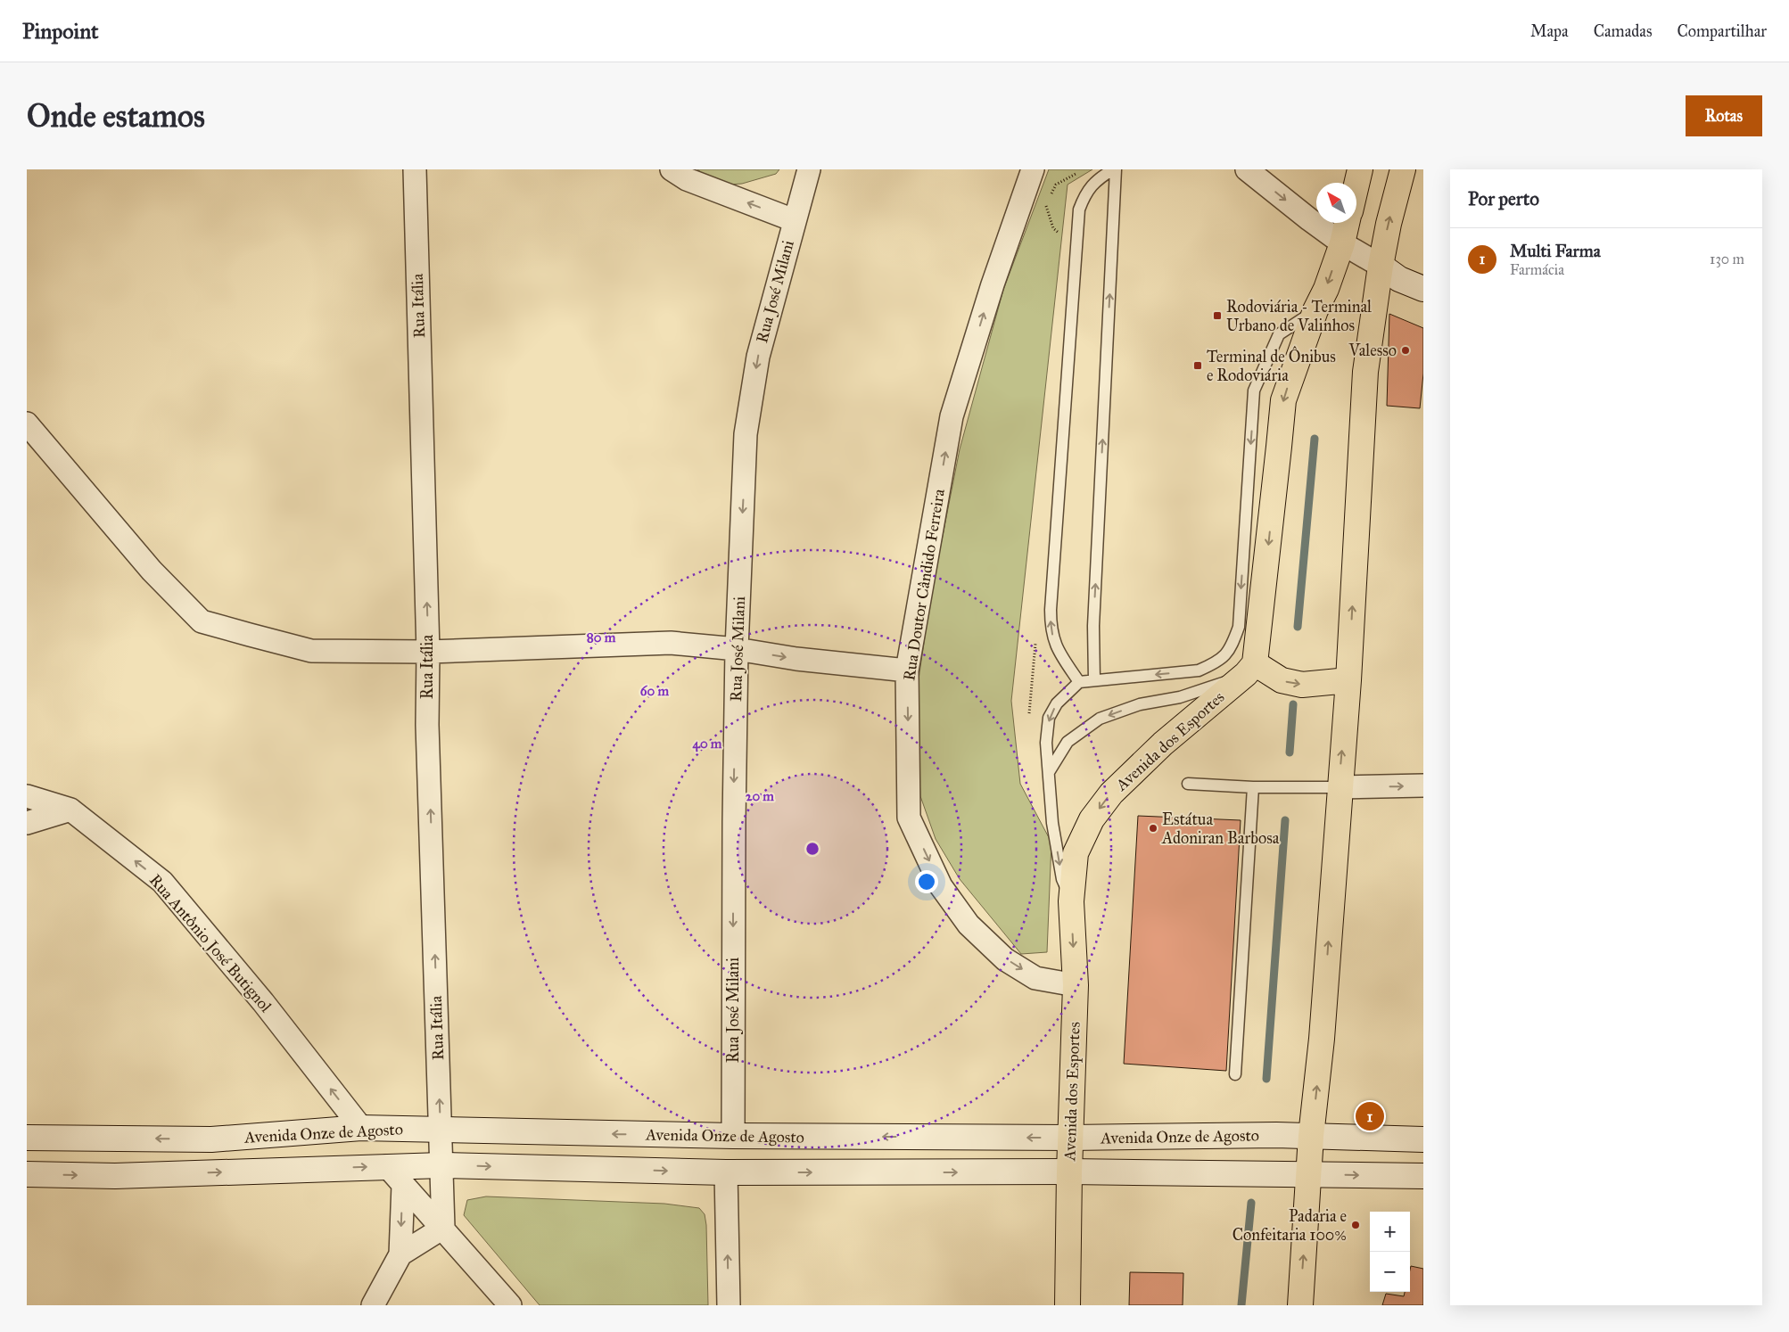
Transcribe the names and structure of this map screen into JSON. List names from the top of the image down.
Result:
{
  "streets": {
    "main road": ["Avenida dos Esportes", "Avenida Onze de Agosto"],
    "street": [
      "Rua José Milani",
      "Rua Itália",
      "Rua Doutor Cândido Ferreira",
      "Rua Antônio José Butignol"
    ]
  },
  "crossings": [
    ["Rua José Milani", "Avenida Onze de Agosto"],
    ["Rua Itália", "Avenida Onze de Agosto"],
    ["Rua Doutor Cândido Ferreira", "Avenida dos Esportes"],
    ["Avenida dos Esportes", "Avenida Onze de Agosto"],
    ["Rua Antônio José Butignol", "Avenida Onze de Agosto"]
  ],
  "one_way": ["Rua José Milani", "Rua Itália", "Rua Antônio José Butignol"],
  "places": {
    "transit": ["Rodoviária - Terminal Urbano de Valinhos", "Terminal de Ônibus e Rodoviária"],
    "other": ["Valesso", "Estátua Adoniran Barbosa", "Padaria e Confeitaria 100%"]
  },
  "north": "top left",
  "page": {
    "header": "Pinpoint",
    "nav": ["Mapa", "Camadas", "Compartilhar"],
    "buttons": "Rotas",
    "title": "Onde estamos",
    "heading": "Por perto",
    "list": [
      {
        "mark": "1",
        "name": "Multi Farma",
        "note": "Farmácia",
        "value": "130 m"
      }
    ],
    "pins": "1",
    "map_buttons": ["+", "−"]
  },
  "rings": [
    "80 m",
    "60 m",
    "40 m",
    "20 m"
  ]
}
